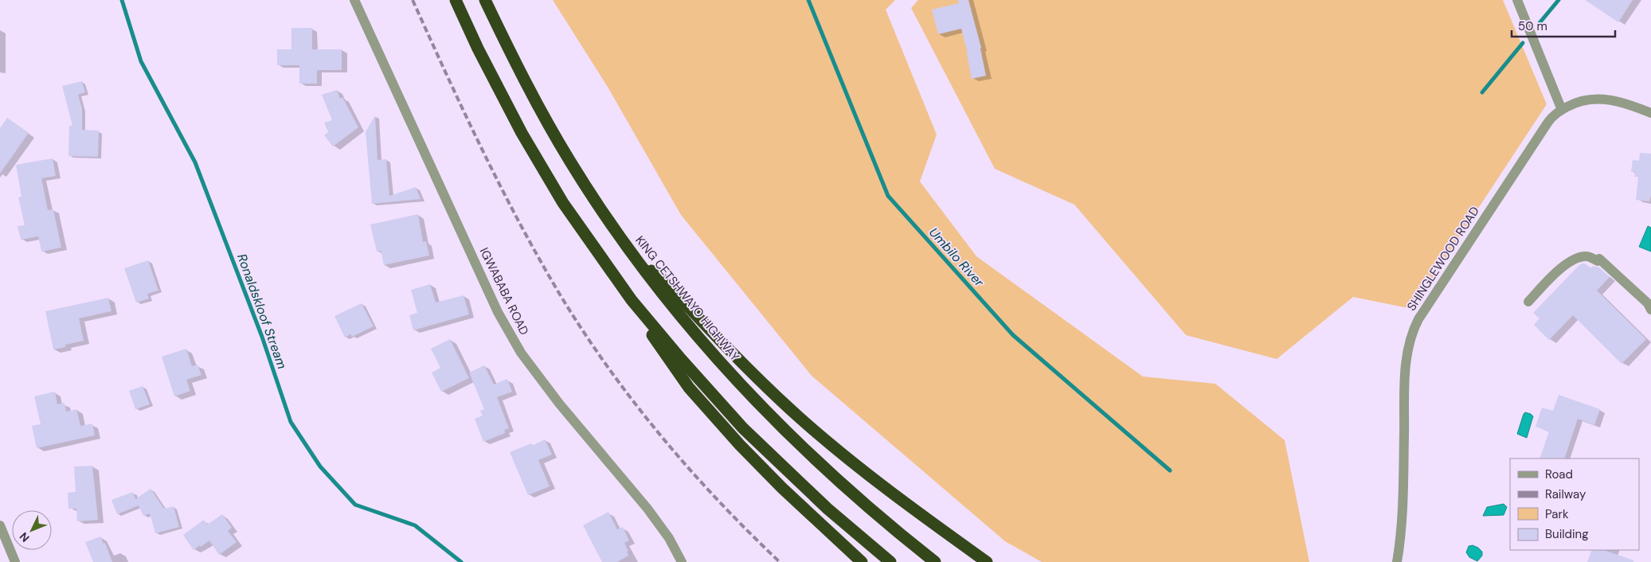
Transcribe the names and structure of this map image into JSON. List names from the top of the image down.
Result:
{
  "streets": {
    "highway": ["KING CETSHWAYO HIGHWAY"],
    "street": ["SHINGLEWOOD ROAD", "IGWABABA ROAD"]
  },
  "water": ["Umbilo River", "Ronaldskloof Stream"],
  "legend": [
    "Road",
    "Railway",
    "Park",
    "Building"
  ],
  "scale_bar": "50 m",
  "north": "bottom left"
}
